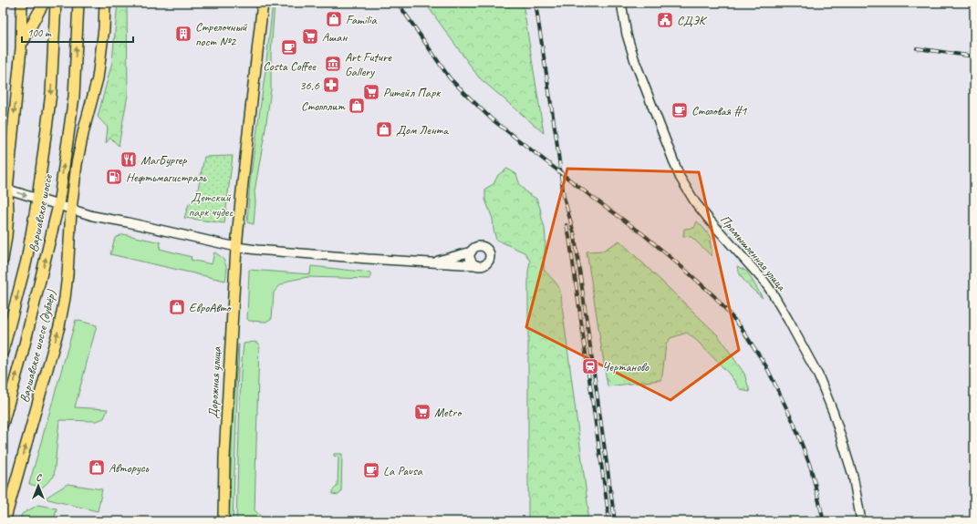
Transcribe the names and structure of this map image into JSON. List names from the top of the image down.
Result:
{
  "streets": {
    "main road": ["Варшавское шоссе", "Варшавское шоссе (дублёр)", "Дорожная улица"],
    "street": ["Промышленная улица"]
  },
  "one_way": ["Варшавское шоссе (дублёр)"],
  "parks": ["Детский парк чудес"],
  "places": {
    "shop": [
      "Familia",
      "Столплит",
      "Дом Лента",
      "ЕвроАвто",
      "Авторусь"
    ],
    "public building": ["СДЭК"],
    "building": ["Стрелочный пост №2"],
    "supermarket": ["Ашан", "Ритейл Парк", "Metro"],
    "cafe": ["Costa Coffee", "Столовая #1", "La Pausa"],
    "museum": ["Art Future Gallery"],
    "pharmacy": ["36,6"],
    "restaurant": ["МагБургер"],
    "fuel station": ["Нефтьмагистраль"],
    "station": ["Чертаново"]
  },
  "scale_bar": "100 m",
  "north": "top"
}
